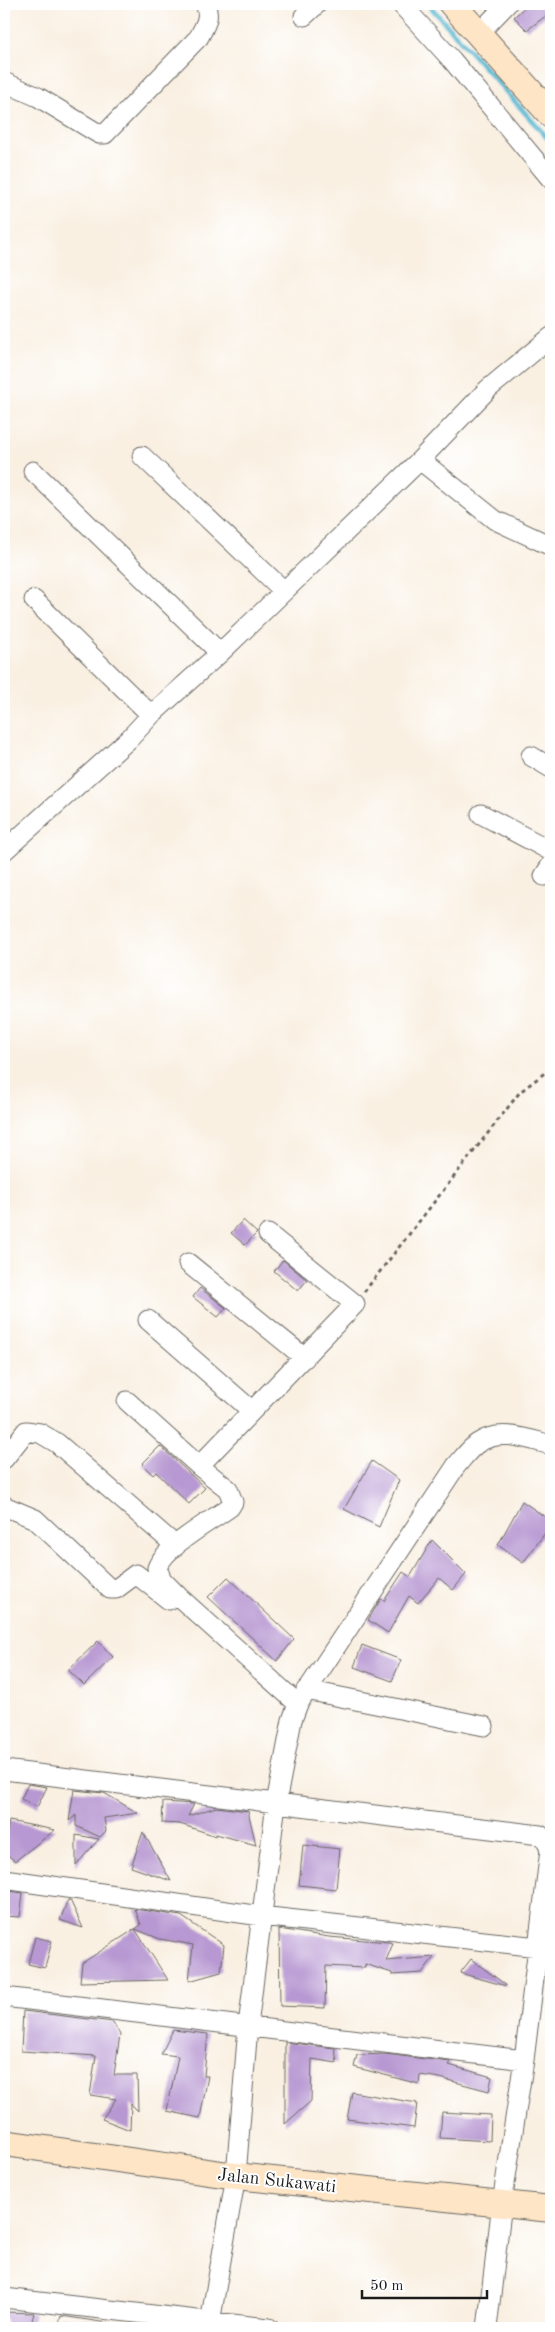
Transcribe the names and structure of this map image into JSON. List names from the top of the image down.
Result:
{
  "streets": {
    "street": ["Jalan Sukawati"]
  },
  "scale_bar": "50 m"
}
